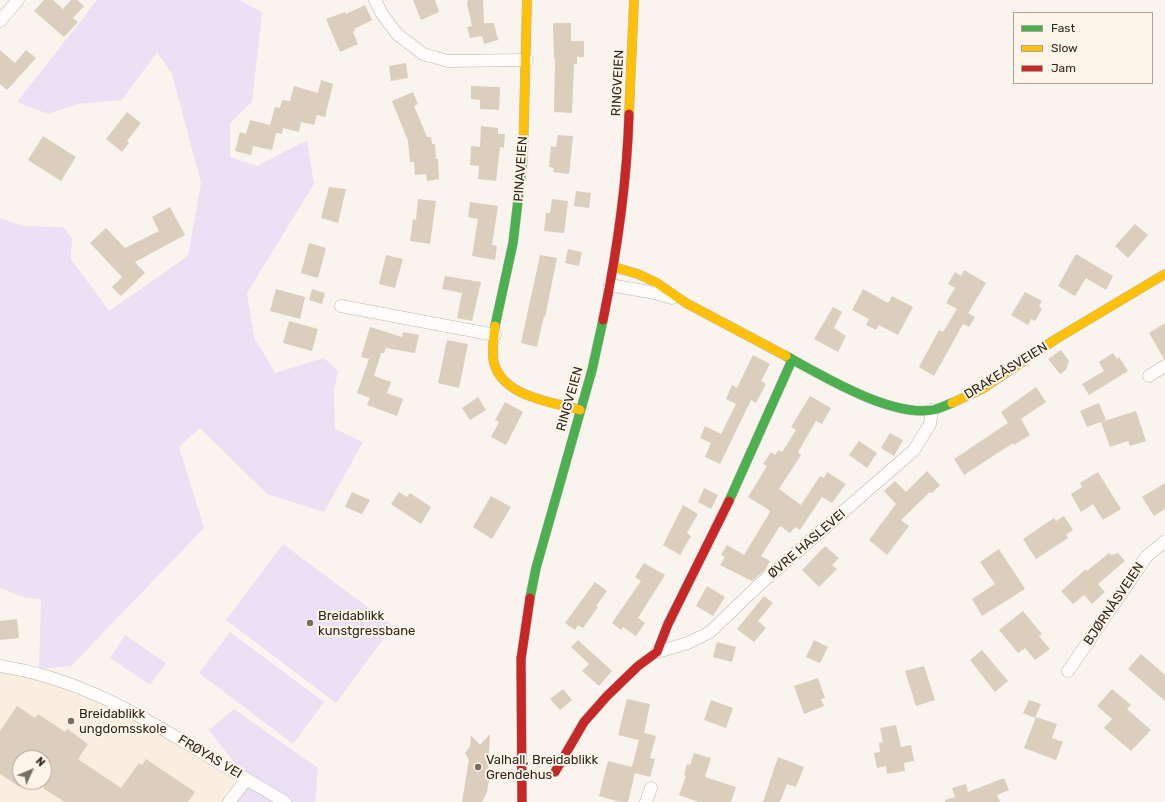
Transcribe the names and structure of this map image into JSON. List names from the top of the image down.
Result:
{
  "streets": {
    "street": [
      "RINGVEIEN",
      "PINAVEIEN",
      "DRAKEÅSVEIEN",
      "ØVRE HASLEVEI",
      "BJØRNÅSVEIEN",
      "FRØYAS VEI"
    ]
  },
  "crossings": [
    ["RINGVEIEN", "PINAVEIEN"],
    ["RINGVEIEN", "DRAKEÅSVEIEN"],
    ["DRAKEÅSVEIEN", "ØVRE HASLEVEI"]
  ],
  "places": ["Breidablikk kunstgressbane", "Breidablikk ungdomsskole", "Valhall, Breidablikk Grendehus"],
  "legend": ["Fast", "Slow", "Jam"],
  "north": "top right"
}
